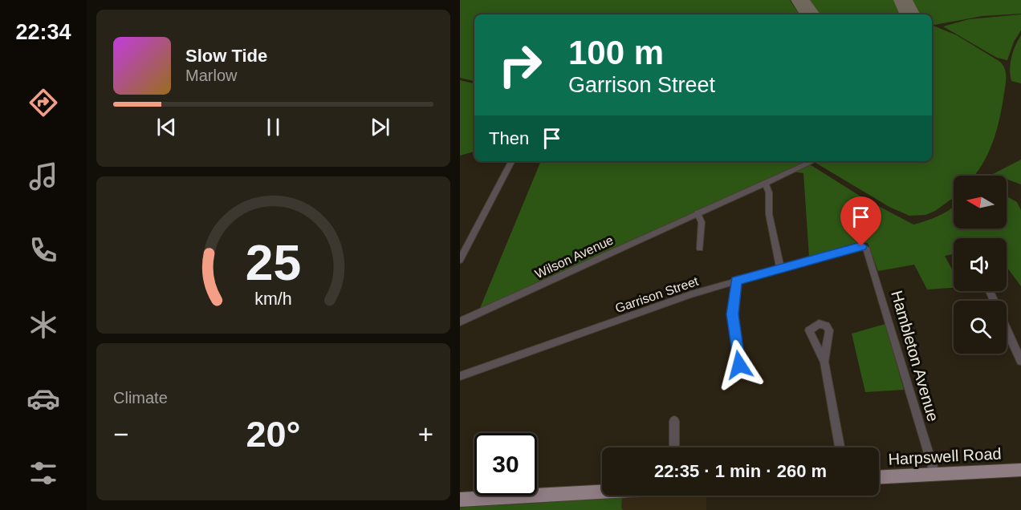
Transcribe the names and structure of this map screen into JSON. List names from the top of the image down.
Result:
{
  "streets": {
    "main road": ["Harpswell Road"],
    "street": ["Wilson Avenue", "Garrison Street", "Hambleton Avenue"]
  },
  "crossings": [
    ["Garrison Street", "Hambleton Avenue"],
    ["Hambleton Avenue", "Harpswell Road"]
  ],
  "north": "left",
  "page": {
    "tabs": "22:34",
    "turn": ["100 m", "Garrison Street"],
    "song": ["Slow Tide", "Marlow"],
    "then": "Then",
    "tile": "Climate",
    "heat": ["−", "20°", "+"],
    "limit": "30",
    "trip": "22:35 · 1 min · 260 m",
    "gauge": ["25", "km/h"]
  }
}
